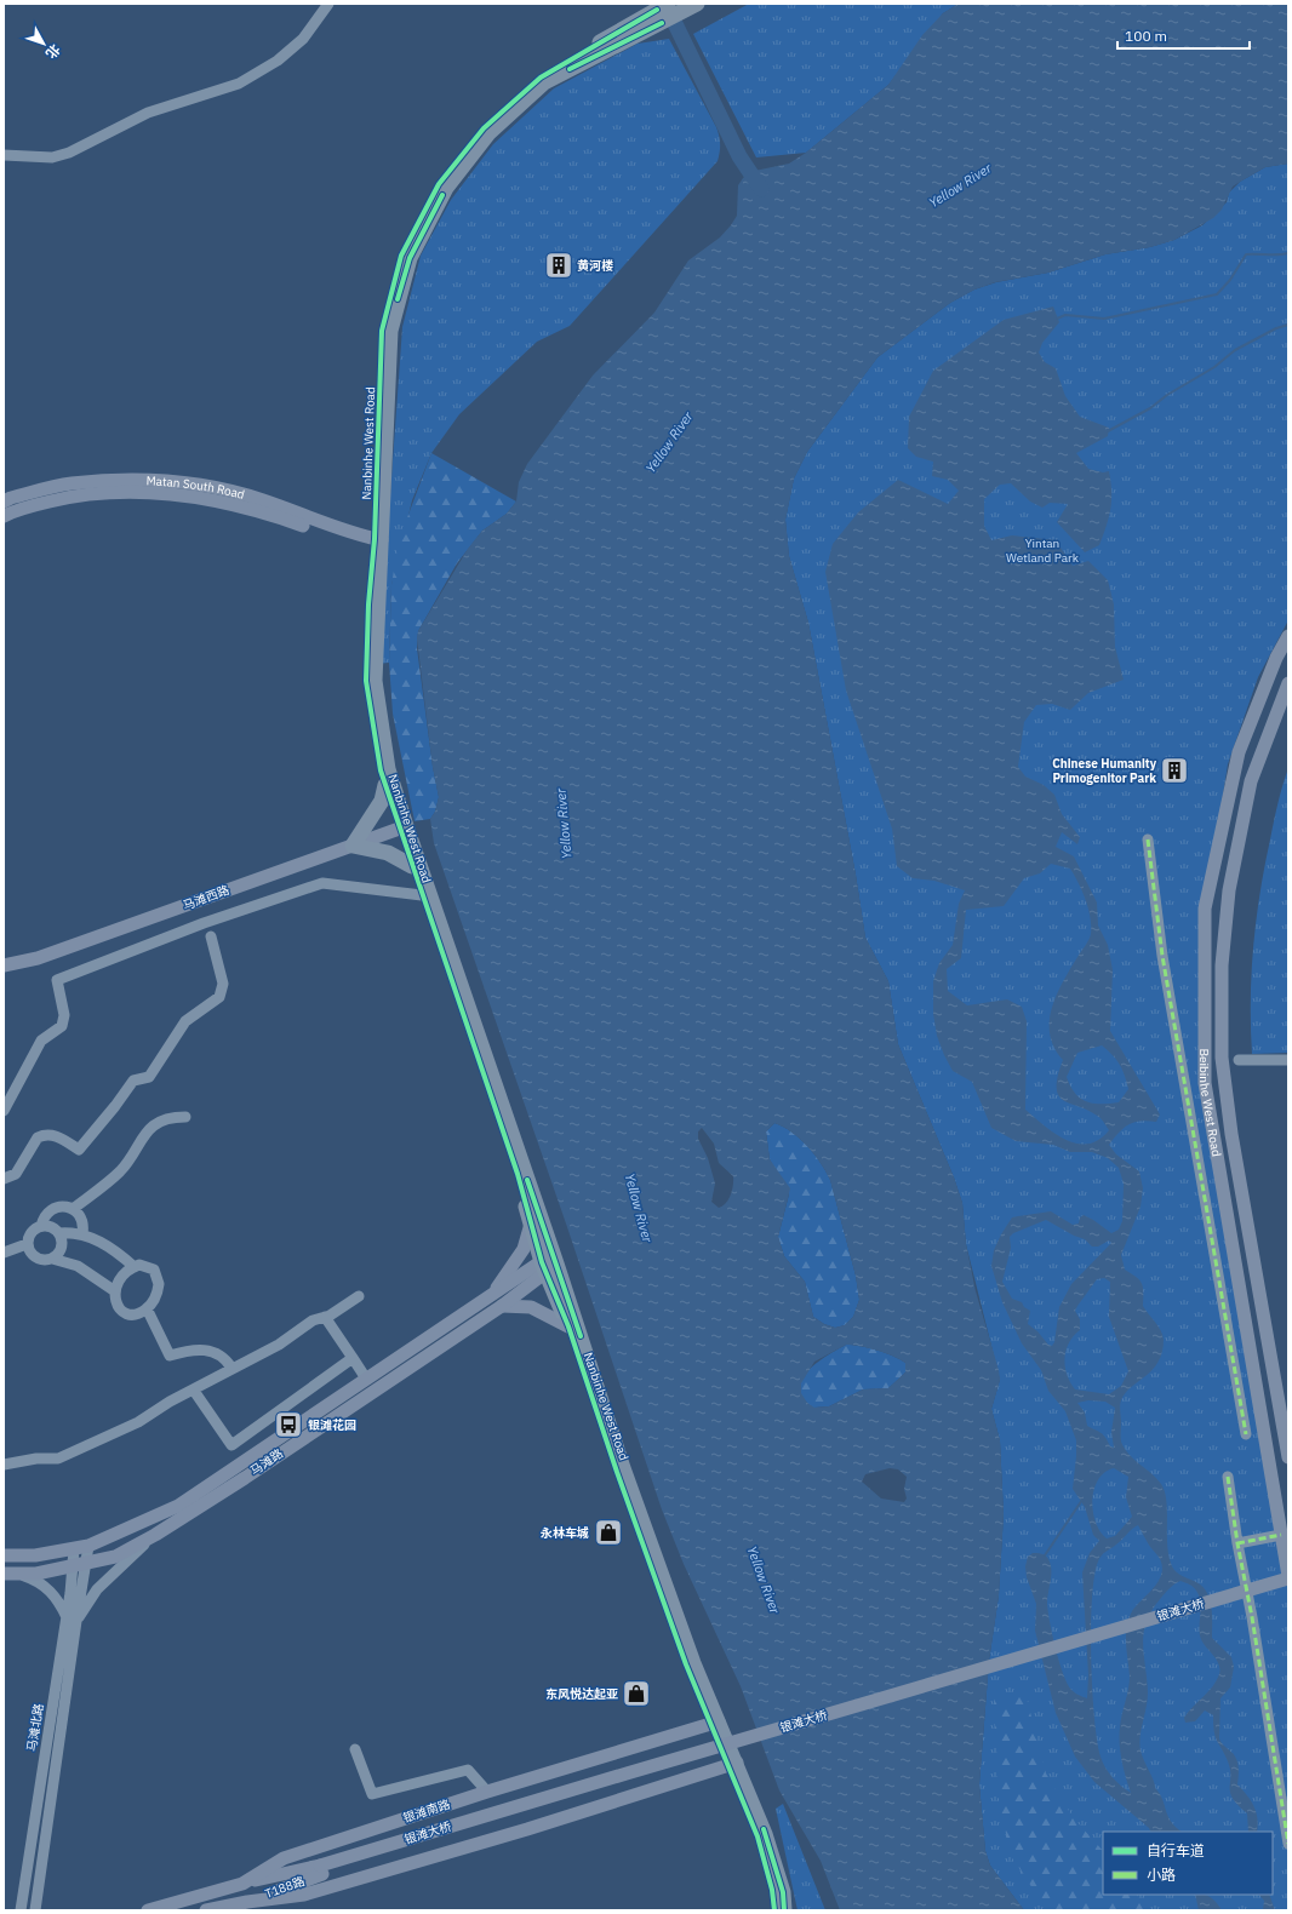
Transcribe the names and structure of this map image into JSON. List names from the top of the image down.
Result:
{
  "streets": {
    "highway": ["Nanbinhe West Road"],
    "main road": [
      "Matan South Road",
      "马滩西路",
      "Beibinhe West Road",
      "马滩路",
      "银滩大桥",
      "银滩南路",
      "T188路"
    ],
    "street": ["马滩北路"]
  },
  "crossings": [
    ["Nanbinhe West Road", "Matan South Road"],
    ["Nanbinhe West Road", "马滩西路"],
    ["Nanbinhe West Road", "马滩路"],
    ["Nanbinhe West Road", "银滩南路"],
    ["Beibinhe West Road", "银滩大桥"],
    ["马滩路", "马滩北路"],
    ["银滩大桥", "T188路"],
    ["银滩南路", "T188路"]
  ],
  "water": ["Yellow River"],
  "parks": ["Yintan Wetland Park"],
  "places": {
    "building": ["黄河楼", "Chinese Humanity Primogenitor Park"],
    "bus stop": ["银滩花园"],
    "shop": ["永林车城", "东风悦达起亚"]
  },
  "legend": ["自行车道", "小路"],
  "scale_bar": "100 m",
  "north": "bottom right"
}
